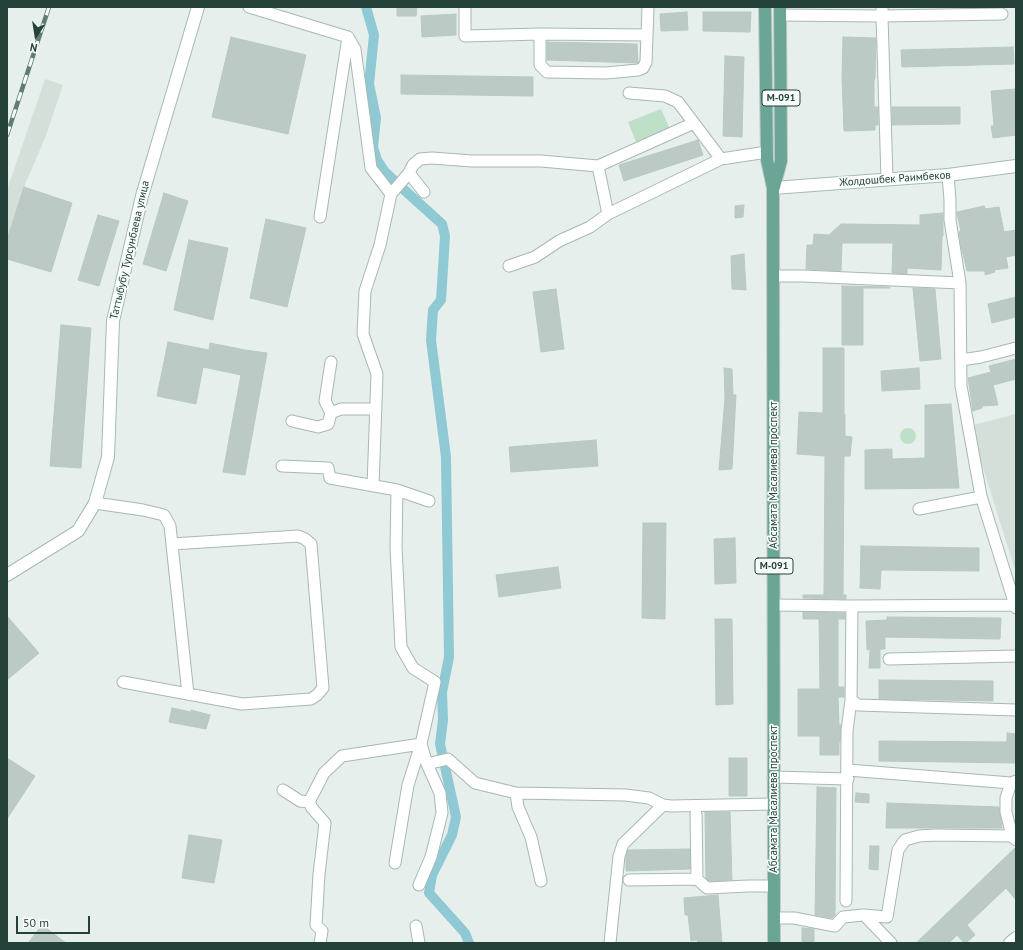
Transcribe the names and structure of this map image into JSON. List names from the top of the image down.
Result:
{
  "streets": {
    "main road": ["М-091", "Абсамата Масалиева проспект"],
    "street": ["Жолдошбек Раимбеков", "Таттыбубу Турсунбаева улица"]
  },
  "crossings": [
    ["М-091", "Жолдошбек Раимбеков"],
    ["М-091", "Абсамата Масалиева проспект"],
    ["Жолдошбек Раимбеков", "Абсамата Масалиева проспект"]
  ],
  "scale_bar": "50 m",
  "north": "bottom"
}
